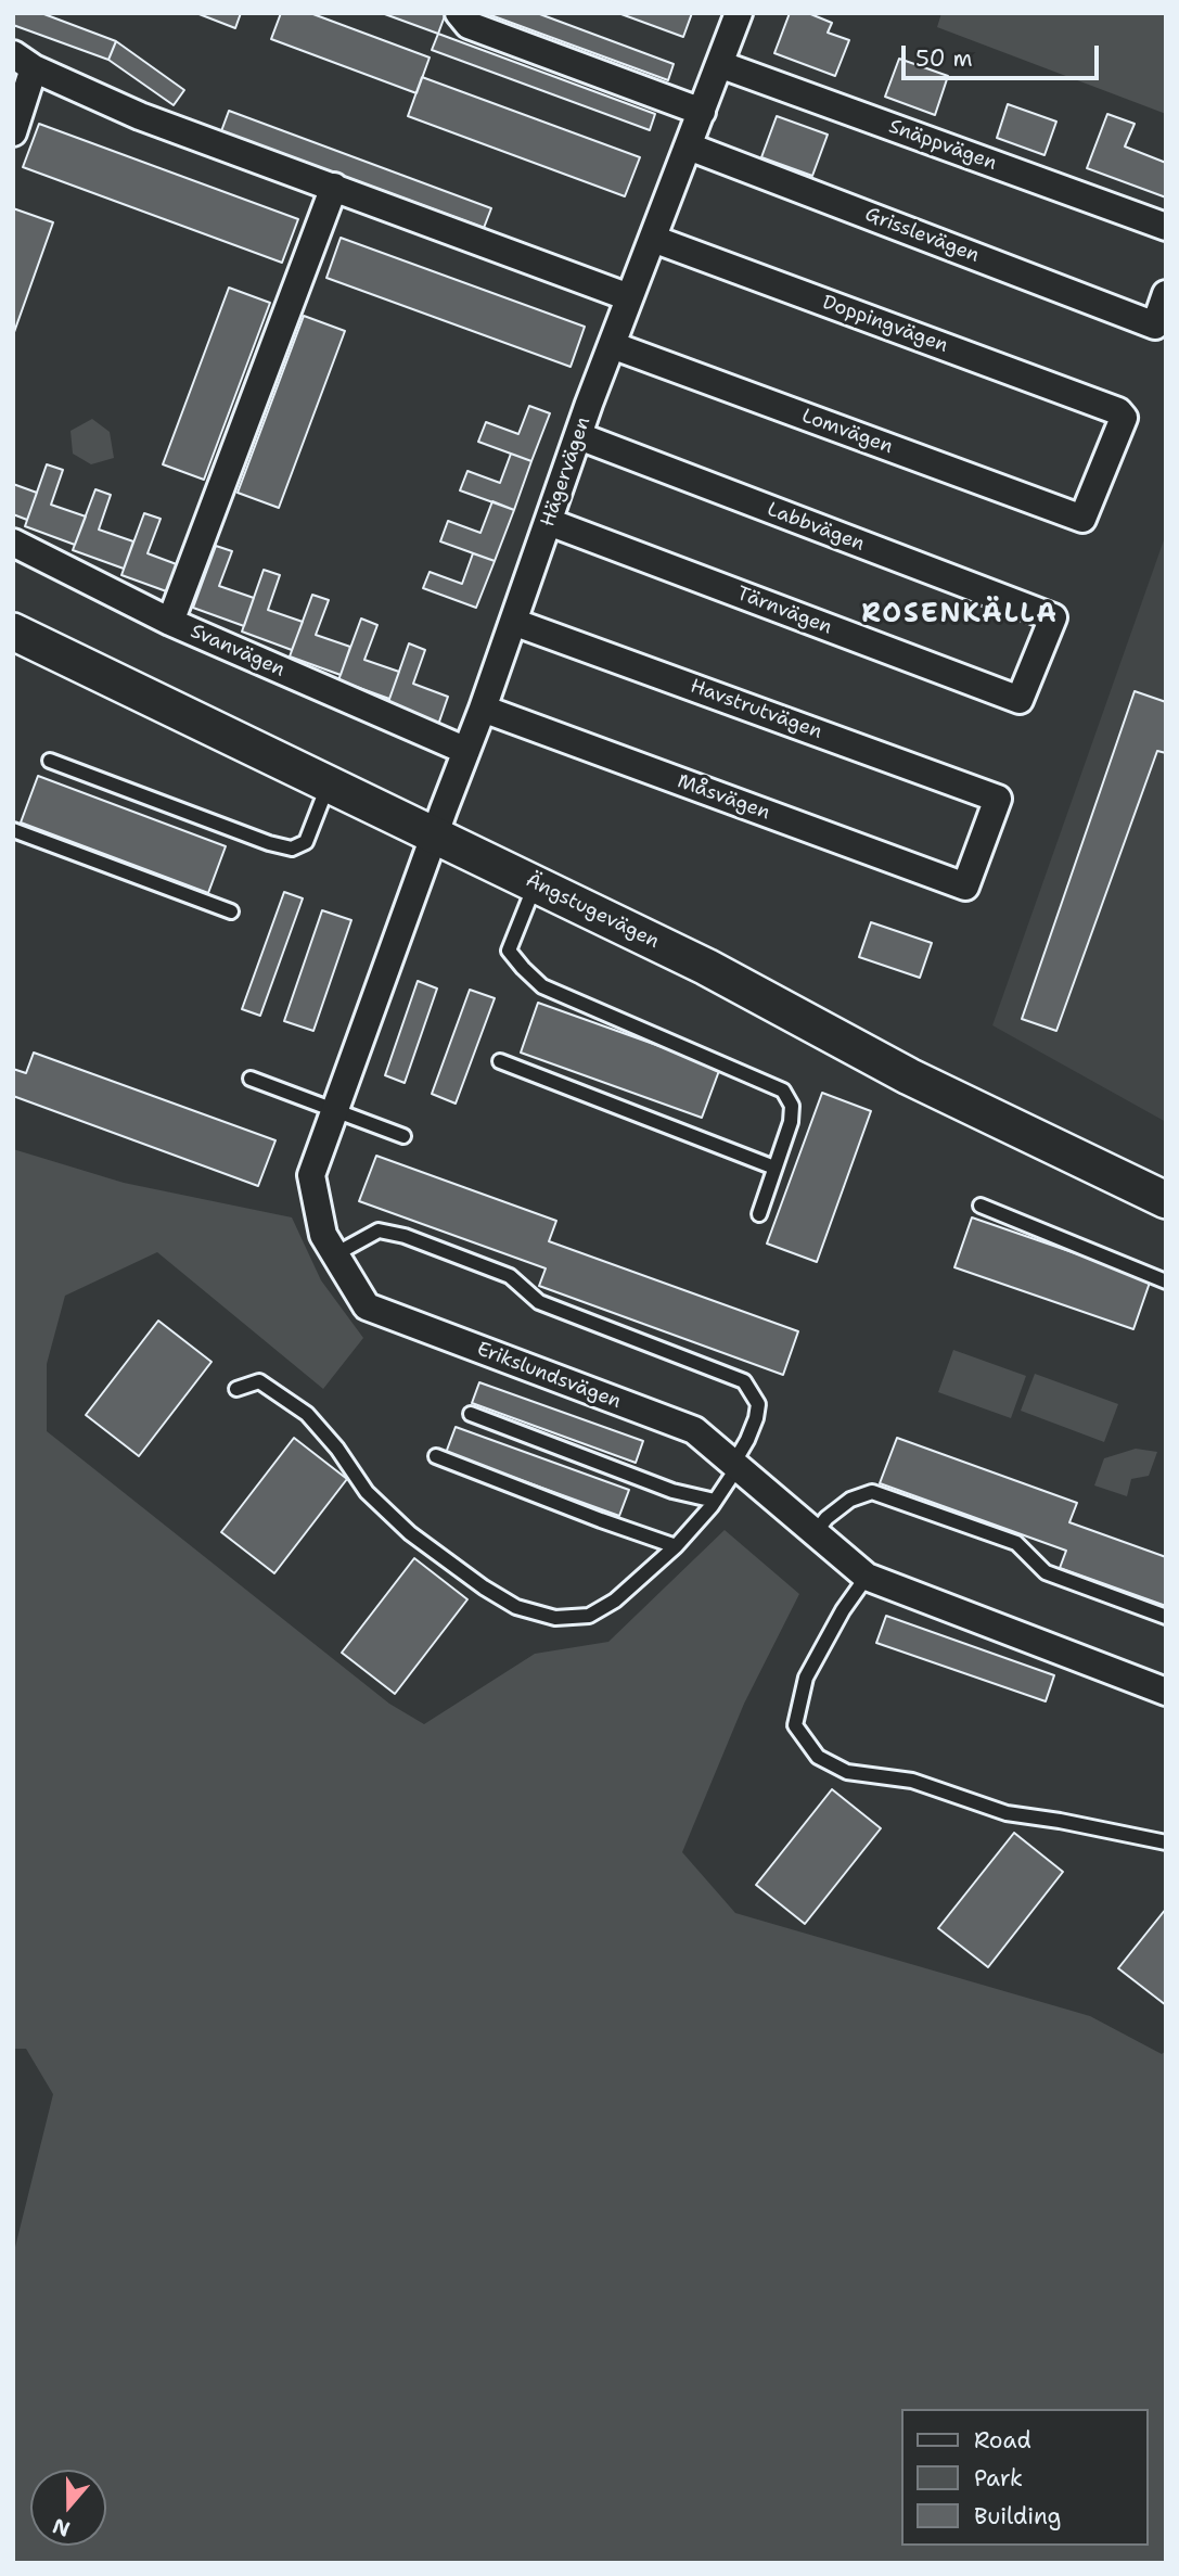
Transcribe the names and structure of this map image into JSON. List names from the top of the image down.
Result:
{
  "streets": {
    "street": [
      "Snäppvägen",
      "Grisslevägen",
      "Doppingvägen",
      "Lomvägen",
      "Hägervägen",
      "Labbvägen",
      "Tärnvägen",
      "Svanvägen",
      "Havstrutvägen",
      "Måsvägen",
      "Ängstugevägen",
      "Erikslundsvägen"
    ]
  },
  "crossings": [
    ["Snäppvägen", "Hägervägen"],
    ["Grisslevägen", "Hägervägen"],
    ["Doppingvägen", "Lomvägen"],
    ["Doppingvägen", "Hägervägen"],
    ["Lomvägen", "Hägervägen"],
    ["Hägervägen", "Labbvägen"],
    ["Hägervägen", "Tärnvägen"],
    ["Hägervägen", "Svanvägen"],
    ["Hägervägen", "Havstrutvägen"],
    ["Hägervägen", "Måsvägen"],
    ["Hägervägen", "Ängstugevägen"],
    ["Hägervägen", "Erikslundsvägen"],
    ["Labbvägen", "Tärnvägen"],
    ["Havstrutvägen", "Måsvägen"],
    ["Ängstugevägen", "Erikslundsvägen"]
  ],
  "districts": ["ROSENKÄLLA"],
  "legend": ["Road", "Park", "Building"],
  "scale_bar": "50 m",
  "north": "bottom"
}
